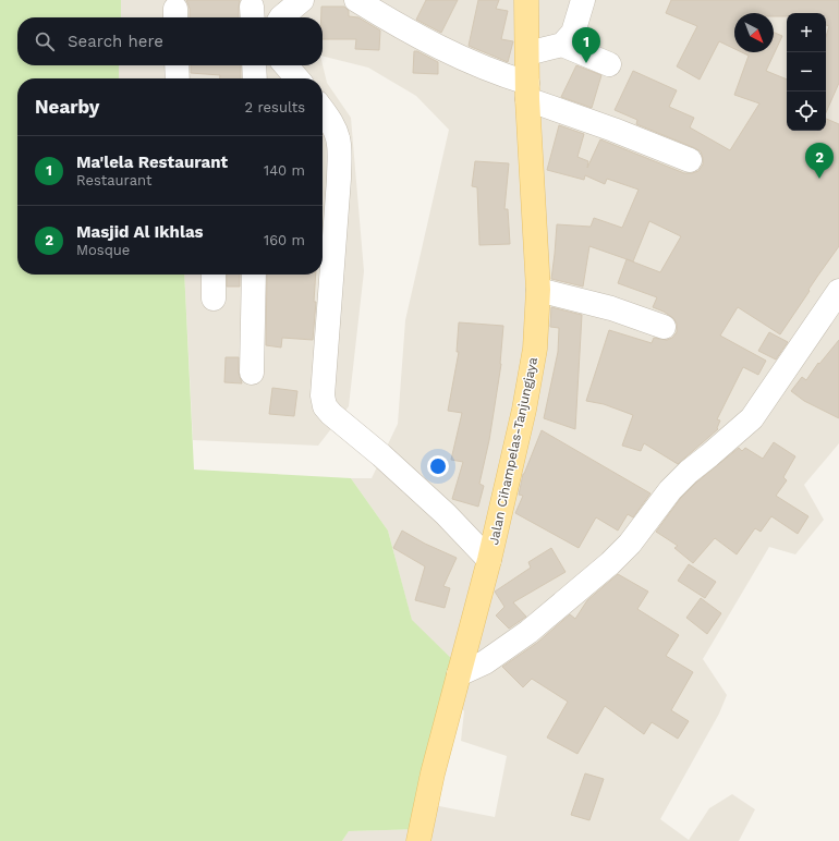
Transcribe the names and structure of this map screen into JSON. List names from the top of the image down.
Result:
{
  "streets": {
    "main road": ["Jalan Cihampelas-Tanjungjaya"]
  },
  "north": "bottom right",
  "page": {
    "map_buttons": ["+", "−"],
    "search": "Search here",
    "pins": ["1", "2"],
    "heading": ["Nearby", "2 results"],
    "list": [
      {
        "mark": "1",
        "name": "Ma'lela Restaurant",
        "note": "Restaurant",
        "value": "140 m"
      },
      {
        "mark": "2",
        "name": "Masjid Al Ikhlas",
        "note": "Mosque",
        "value": "160 m"
      }
    ]
  }
}
